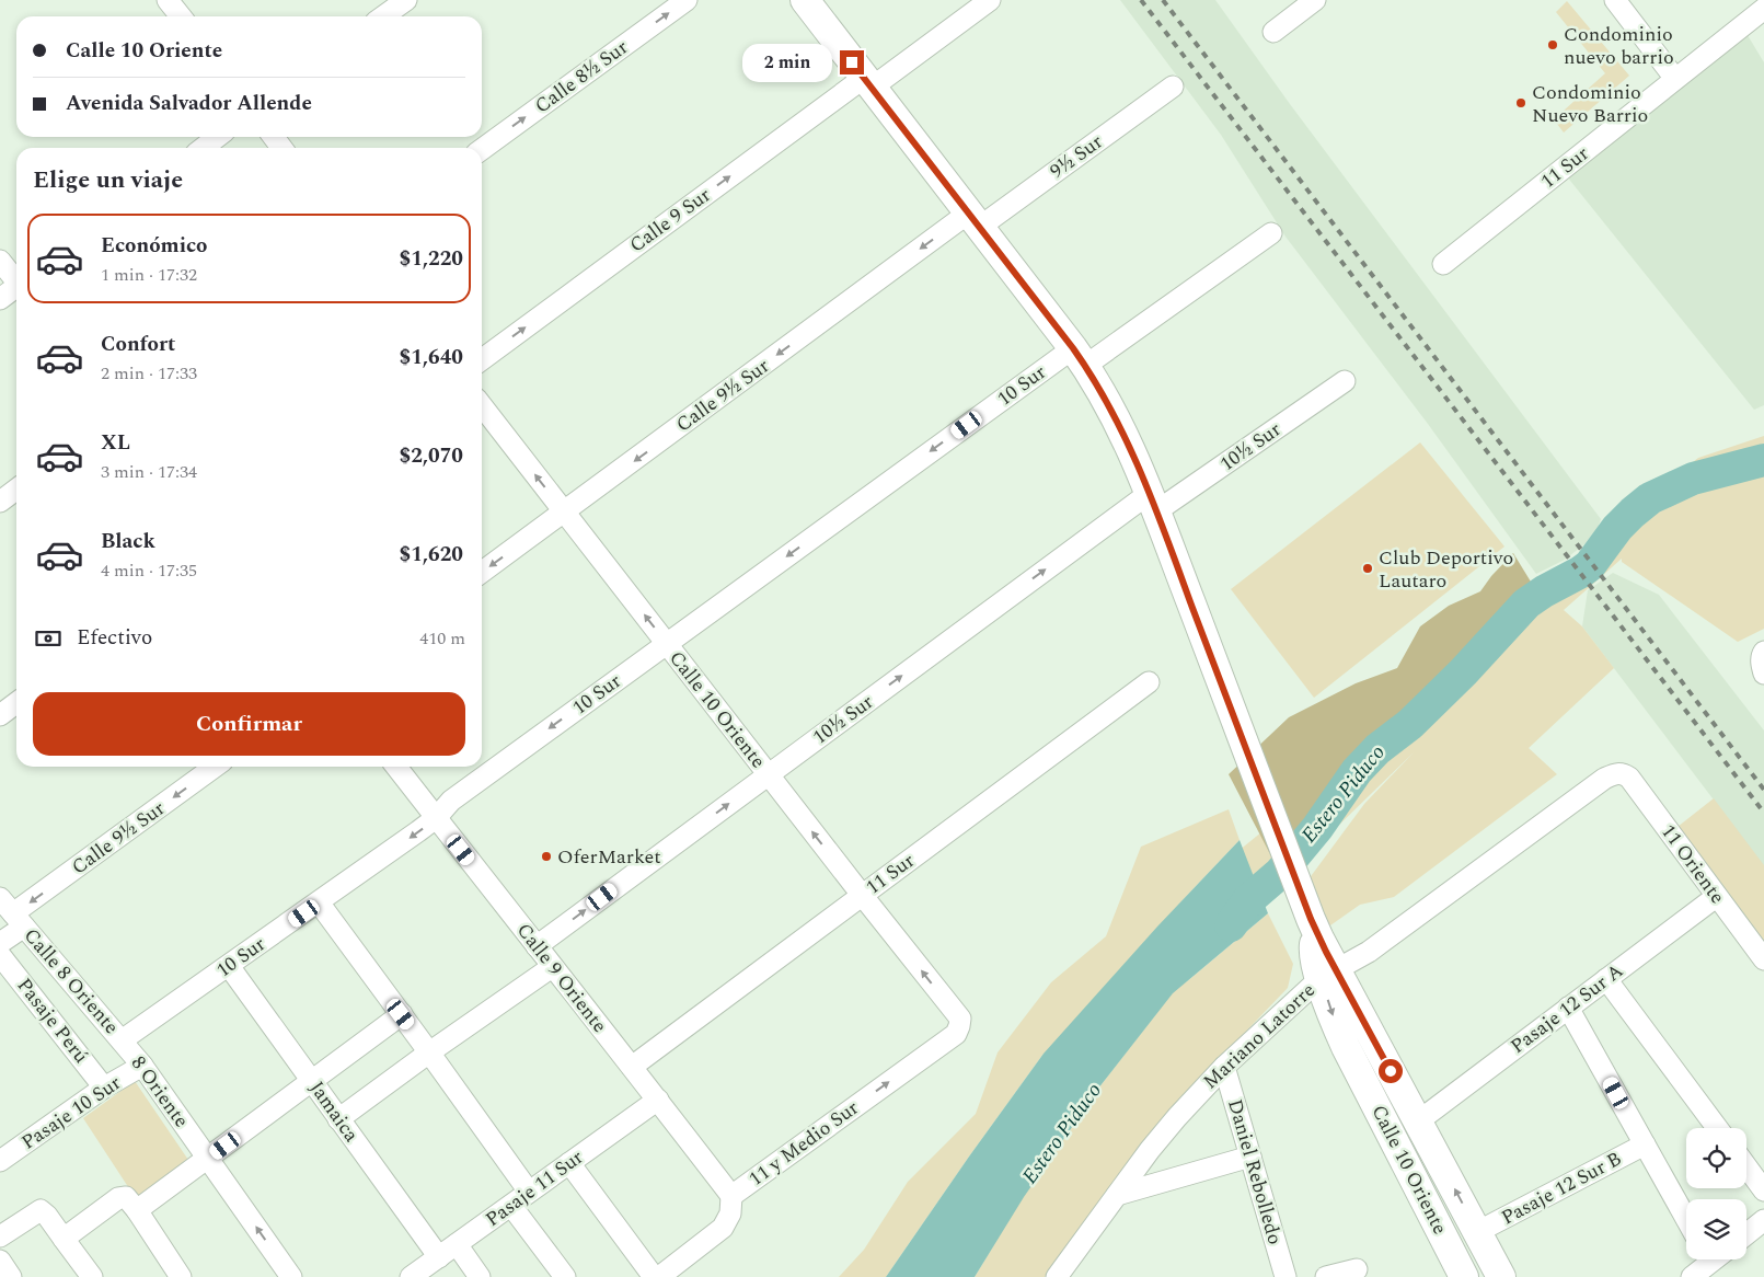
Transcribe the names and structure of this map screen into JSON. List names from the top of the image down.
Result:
{
  "streets": {
    "main road": ["Calle 10 Oriente"],
    "street": [
      "Calle 8½ Sur",
      "9½ Sur",
      "11 Sur",
      "Calle 9 Sur",
      "10 Sur",
      "Calle 9½ Sur",
      "10½ Sur",
      "11 Oriente",
      "Calle 9 Oriente",
      "Calle 8 Oriente",
      "Pasaje 12 Sur A",
      "Pasaje Perú",
      "Mariano Latorre",
      "8 Oriente",
      "Jamaica",
      "Pasaje 10 Sur",
      "11 y Medio Sur",
      "Daniel Rebolledo",
      "Pasaje 11 Sur",
      "Pasaje 12 Sur B"
    ]
  },
  "crossings": [
    ["9½ Sur", "Calle 9½ Sur"],
    ["9½ Sur", "Calle 10 Oriente"],
    ["11 Sur", "Calle 10 Oriente"],
    ["11 Sur", "Calle 9 Oriente"],
    ["Calle 9 Sur", "Calle 10 Oriente"],
    ["10 Sur", "Calle 10 Oriente"],
    ["10 Sur", "Calle 9 Oriente"],
    ["10 Sur", "Calle 8 Oriente"],
    ["10 Sur", "8 Oriente"],
    ["10 Sur", "Jamaica"],
    ["Calle 9½ Sur", "Calle 10 Oriente"],
    ["Calle 9½ Sur", "Calle 8 Oriente"],
    ["10½ Sur", "Calle 10 Oriente"],
    ["10½ Sur", "Calle 9 Oriente"],
    ["Calle 10 Oriente", "Pasaje 12 Sur A"],
    ["Calle 10 Oriente", "Mariano Latorre"],
    ["Calle 10 Oriente", "11 y Medio Sur"],
    ["Calle 10 Oriente", "Pasaje 12 Sur B"],
    ["11 Oriente", "Pasaje 12 Sur A"],
    ["11 Oriente", "Mariano Latorre"],
    ["Calle 9 Oriente", "11 y Medio Sur"],
    ["Calle 9 Oriente", "Pasaje 11 Sur"],
    ["Calle 8 Oriente", "8 Oriente"],
    ["Pasaje Perú", "Pasaje 10 Sur"],
    ["Mariano Latorre", "Daniel Rebolledo"],
    ["8 Oriente", "Pasaje 10 Sur"],
    ["Jamaica", "Pasaje 11 Sur"]
  ],
  "one_way": [
    "Calle 8½ Sur",
    "Calle 9 Sur",
    "10 Sur",
    "Calle 9½ Sur",
    "10½ Sur",
    "11 y Medio Sur"
  ],
  "water": ["Estero Piduco"],
  "places": [
    "Condominio nuevo barrio",
    "Condominio Nuevo Barrio",
    "Club Deportivo Lautaro",
    "OferMarket"
  ],
  "page": {
    "banner": ["Calle 10 Oriente", "Avenida Salvador Allende"],
    "bubble": "2 min",
    "heading": "Elige un viaje",
    "list": [
      {
        "name": "Económico",
        "note": "1 min · 17:32",
        "value": "$1,220"
      },
      {
        "name": "Confort",
        "note": "2 min · 17:33",
        "value": "$1,640"
      },
      {
        "name": "XL",
        "note": "3 min · 17:34",
        "value": "$2,070"
      },
      {
        "name": "Black",
        "note": "4 min · 17:35",
        "value": "$1,620"
      }
    ],
    "pay": ["Efectivo", "410 m"],
    "buttons": "Confirmar"
  }
}
